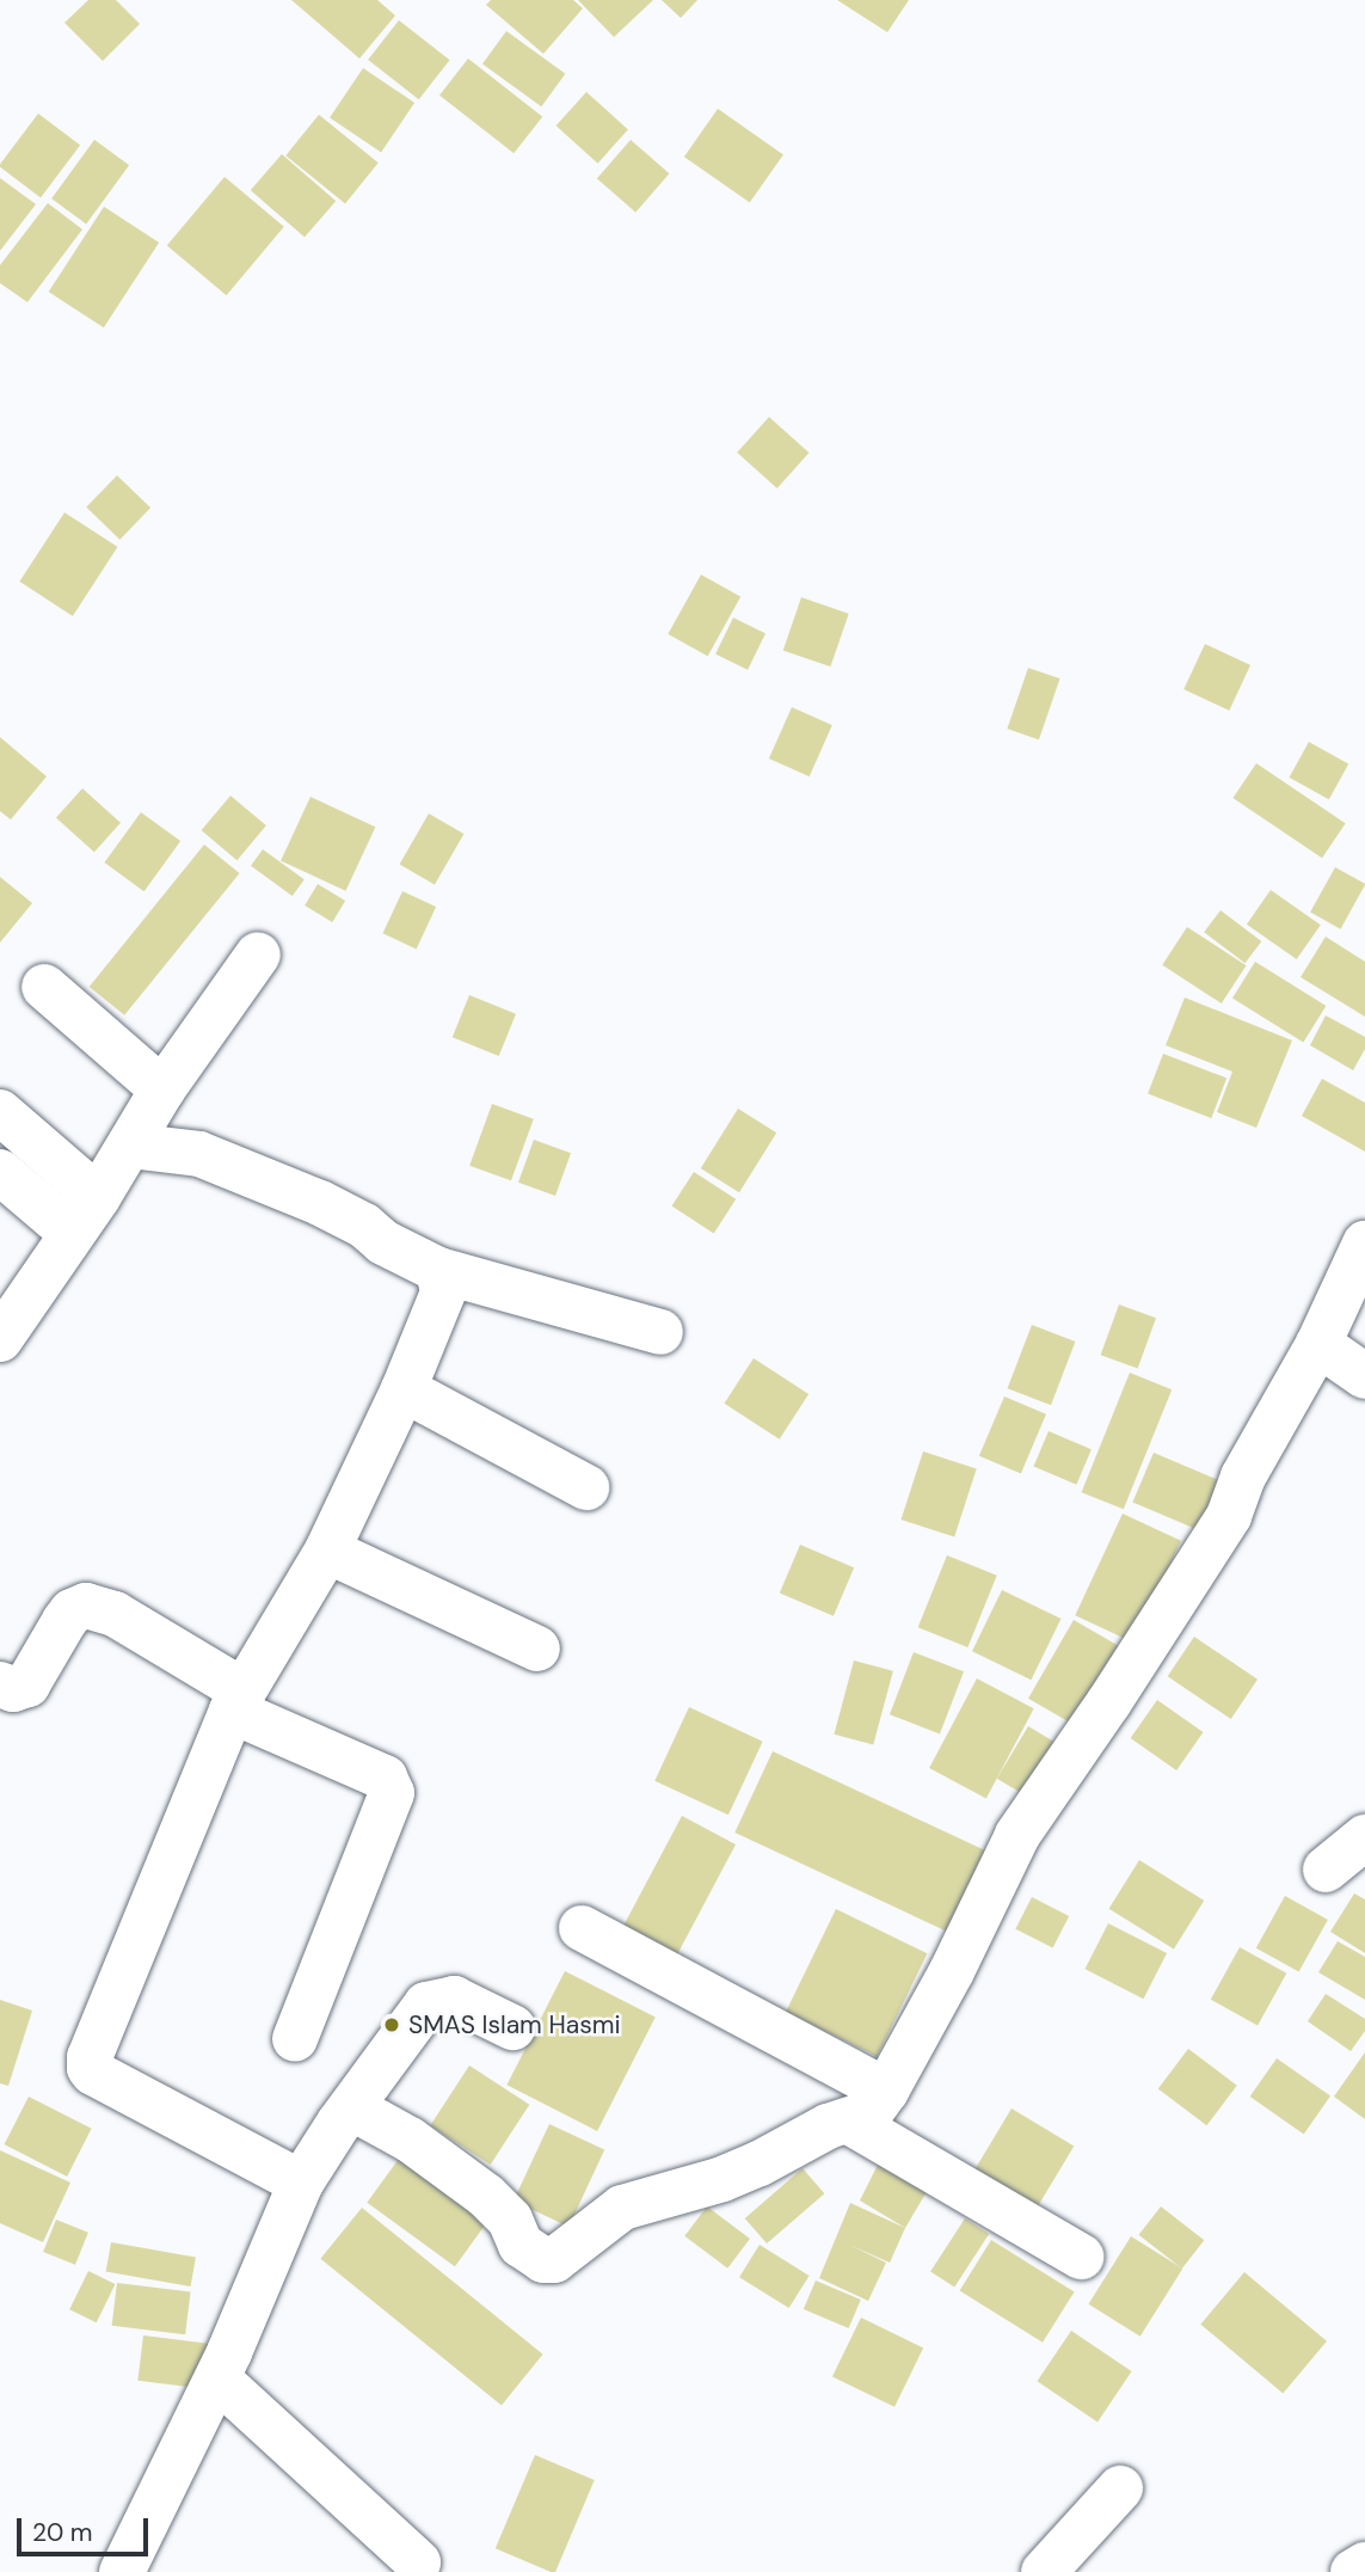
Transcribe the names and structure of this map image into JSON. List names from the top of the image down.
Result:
{
  "places": ["SMAS Islam Hasmi"],
  "scale_bar": "20 m"
}
